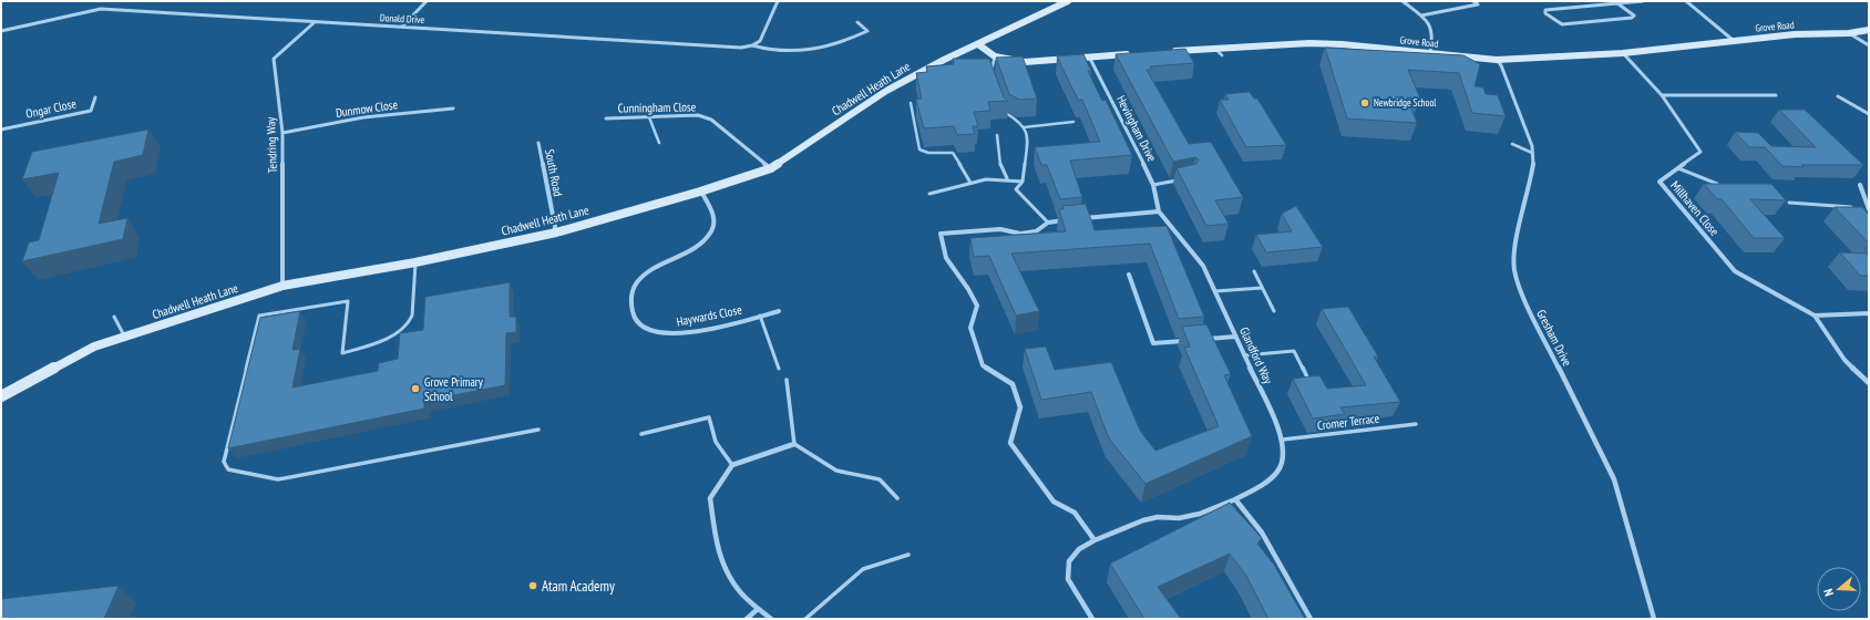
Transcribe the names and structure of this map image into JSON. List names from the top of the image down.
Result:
{
  "streets": {
    "street": [
      "Donald Drive",
      "Grove Road",
      "Chadwell Heath Lane",
      "Cunningham Close",
      "Ongar Close",
      "Dunmow Close",
      "Hevingham Drive",
      "Tendring Way",
      "South Road",
      "Millhaven Close",
      "Haywards Close",
      "Gresham Drive",
      "Glandford Way"
    ],
    "lane": ["Cromer Terrace"]
  },
  "crossings": [
    ["Donald Drive", "Tendring Way"],
    ["Grove Road", "Millhaven Close"],
    ["Grove Road", "Gresham Drive"],
    ["Chadwell Heath Lane", "Cunningham Close"],
    ["Chadwell Heath Lane", "Tendring Way"],
    ["Chadwell Heath Lane", "South Road"],
    ["Chadwell Heath Lane", "Haywards Close"],
    ["Dunmow Close", "Tendring Way"],
    ["Hevingham Drive", "Glandford Way"],
    ["Glandford Way", "Cromer Terrace"]
  ],
  "places": ["Newbridge School", "Grove Primary School", "Atam Academy"],
  "north": "left"
}
